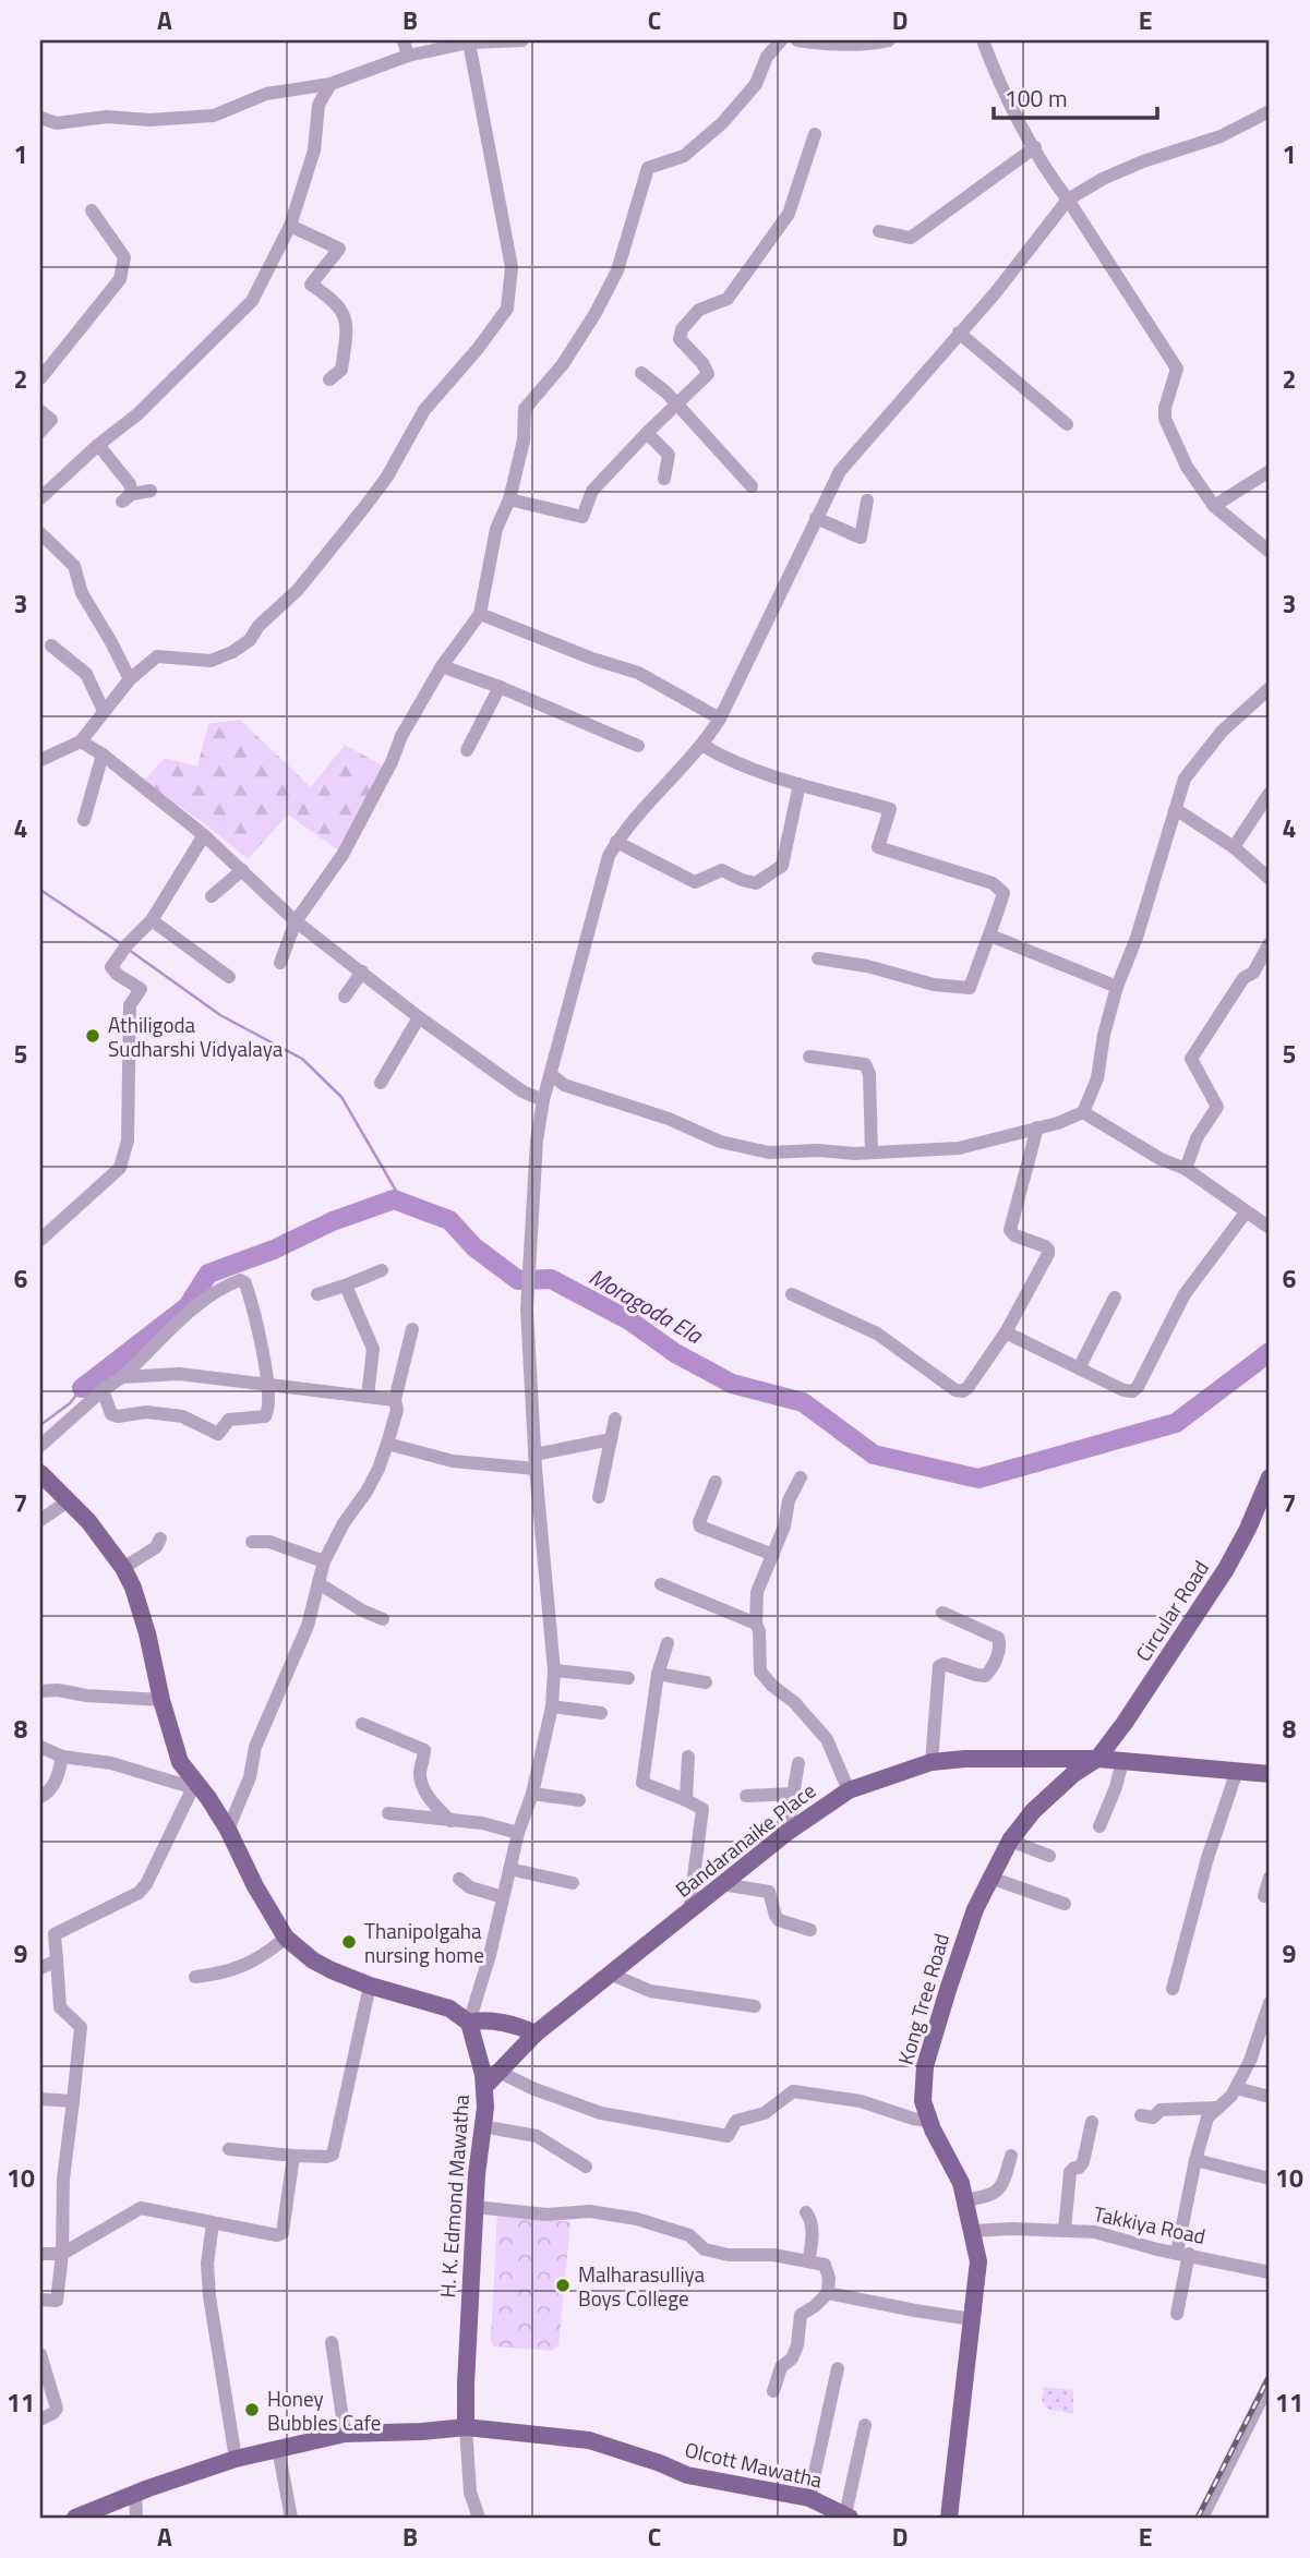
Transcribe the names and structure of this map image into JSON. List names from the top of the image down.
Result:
{
  "streets": {
    "main road": [
      "Circular Road",
      "Bandaranaike Place",
      "Kong Tree Road",
      "H. K. Edmond Mawatha",
      "Olcott Mawatha"
    ],
    "street": ["Takkiya Road"]
  },
  "crossings": [
    ["Circular Road", "Bandaranaike Place"],
    ["Circular Road", "Kong Tree Road"],
    ["Bandaranaike Place", "Kong Tree Road"],
    ["Bandaranaike Place", "H. K. Edmond Mawatha"],
    ["Kong Tree Road", "Takkiya Road"],
    ["H. K. Edmond Mawatha", "Olcott Mawatha"]
  ],
  "water": ["Moragoda Ela"],
  "places": [
    "Athiligoda Sudharshi Vidyalaya",
    "Thanipolgaha nursing home",
    "Malharasulliya Boys College",
    "Honey Bubbles Cafe"
  ],
  "scale_bar": "100 m",
  "grid": {
    "columns": [
      "A",
      "B",
      "C",
      "D",
      "E"
    ],
    "rows": [
      "1",
      "2",
      "3",
      "4",
      "5",
      "6",
      "7",
      "8",
      "9",
      "10",
      "11"
    ]
  }
}
